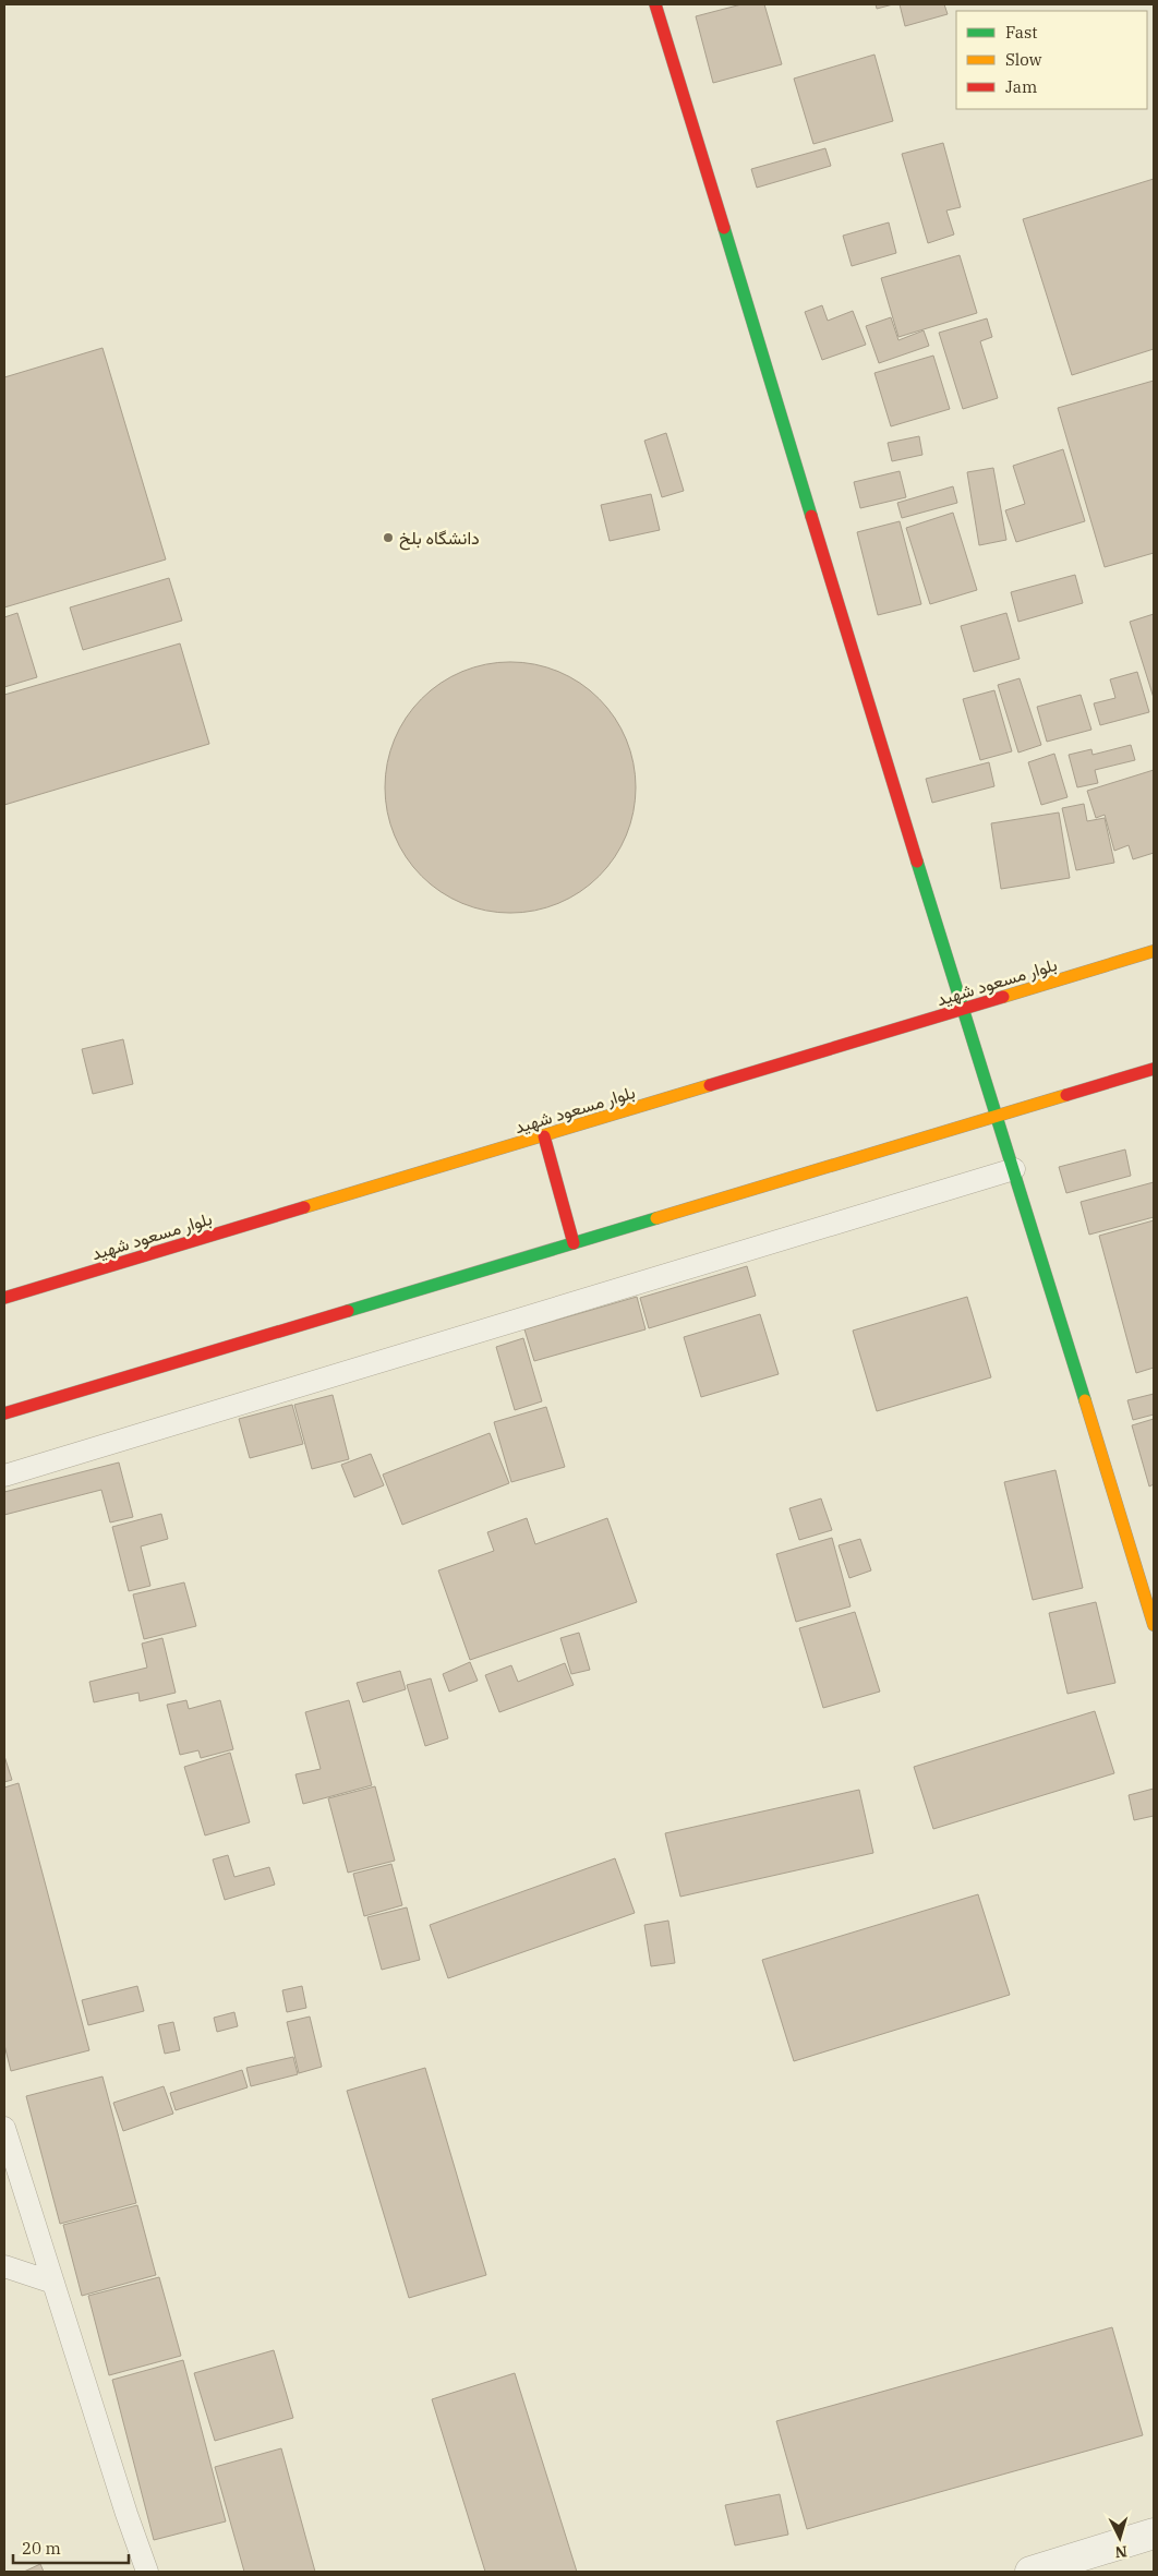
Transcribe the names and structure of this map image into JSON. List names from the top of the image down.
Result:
{
  "streets": {
    "main road": ["بلوار مسعود شهید"]
  },
  "places": ["دانشگاه بلخ"],
  "legend": ["Fast", "Slow", "Jam"],
  "scale_bar": "20 m",
  "north": "bottom"
}
